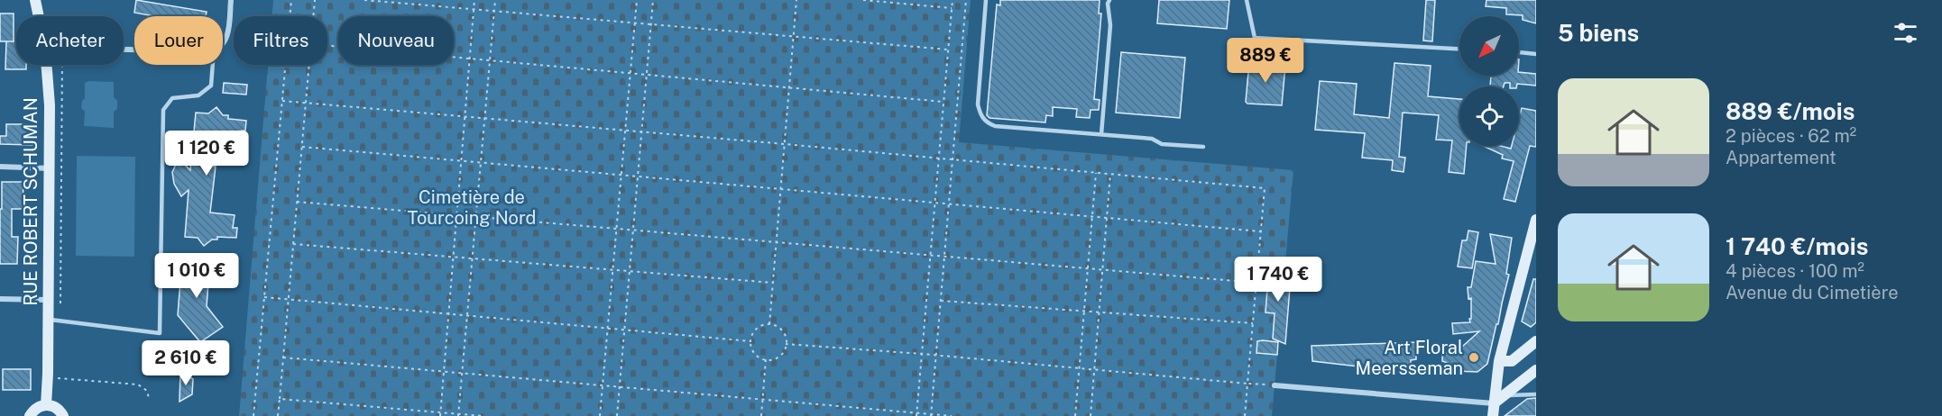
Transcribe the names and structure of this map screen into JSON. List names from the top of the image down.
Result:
{
  "streets": {
    "street": ["RUE ROBERT SCHUMAN"]
  },
  "parks": ["Cimetière de Tourcoing Nord"],
  "places": ["Art Floral Meersseman"],
  "north": "bottom left",
  "page": {
    "heading": "5 biens",
    "chip": [
      "Acheter",
      "Louer",
      "Filtres",
      "Nouveau"
    ],
    "price": [
      "889 €",
      "1 120 €",
      "1 010 €",
      "1 740 €",
      "2 610 €"
    ],
    "list": [
      {
        "name": "889 €/mois",
        "note": "2 pièces · 62 m² · Appartement"
      },
      {
        "name": "1 740 €/mois",
        "note": "4 pièces · 100 m² · Avenue du Cimetière"
      }
    ]
  }
}
